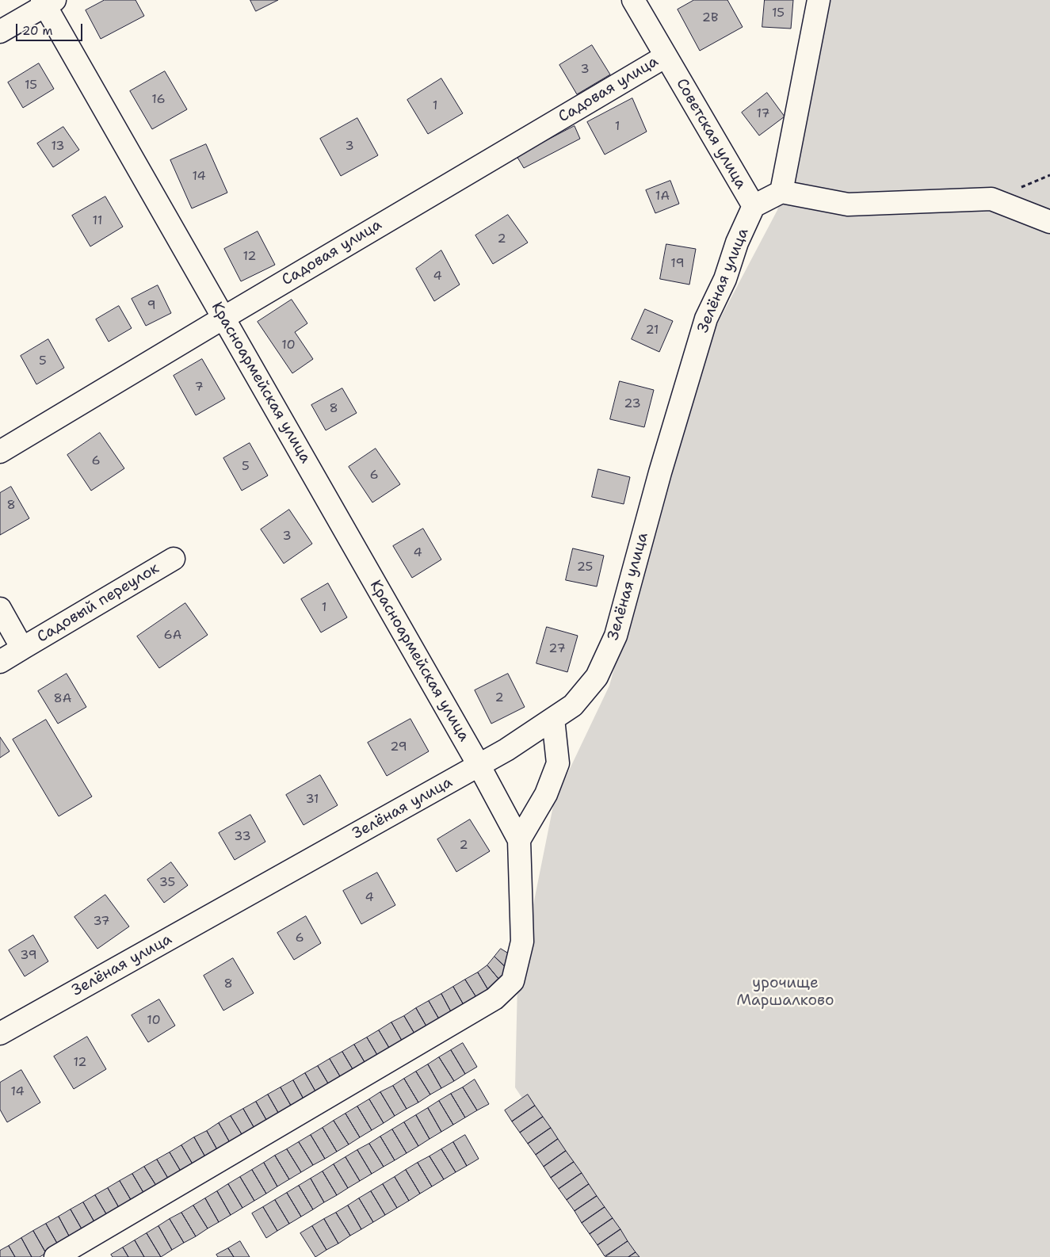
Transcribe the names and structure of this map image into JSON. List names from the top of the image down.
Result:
{
  "streets": {
    "street": [
      "Садовая улица",
      "Советская улица",
      "Зелёная улица",
      "Красноармейская улица",
      "Садовый переулок"
    ]
  },
  "crossings": [
    ["Садовая улица", "Советская улица"],
    ["Садовая улица", "Красноармейская улица"],
    ["Советская улица", "Зелёная улица"],
    ["Зелёная улица", "Красноармейская улица"]
  ],
  "parks": ["урочище Маршалково"],
  "house_numbers": [
    "15",
    "2В",
    "3",
    "15",
    "16",
    "1",
    "17",
    "1",
    "13",
    "3",
    "14",
    "1А",
    "11",
    "2",
    "12",
    "19",
    "4",
    "9",
    "21",
    "10",
    "5",
    "7",
    "23",
    "8",
    "6",
    "5",
    "6",
    "8",
    "3",
    "4",
    "25",
    "1",
    "6А",
    "27",
    "2",
    "8А",
    "29",
    "31",
    "33",
    "2",
    "35",
    "4",
    "37",
    "6",
    "39",
    "8",
    "10",
    "12",
    "14"
  ],
  "scale_bar": "20 m"
}
